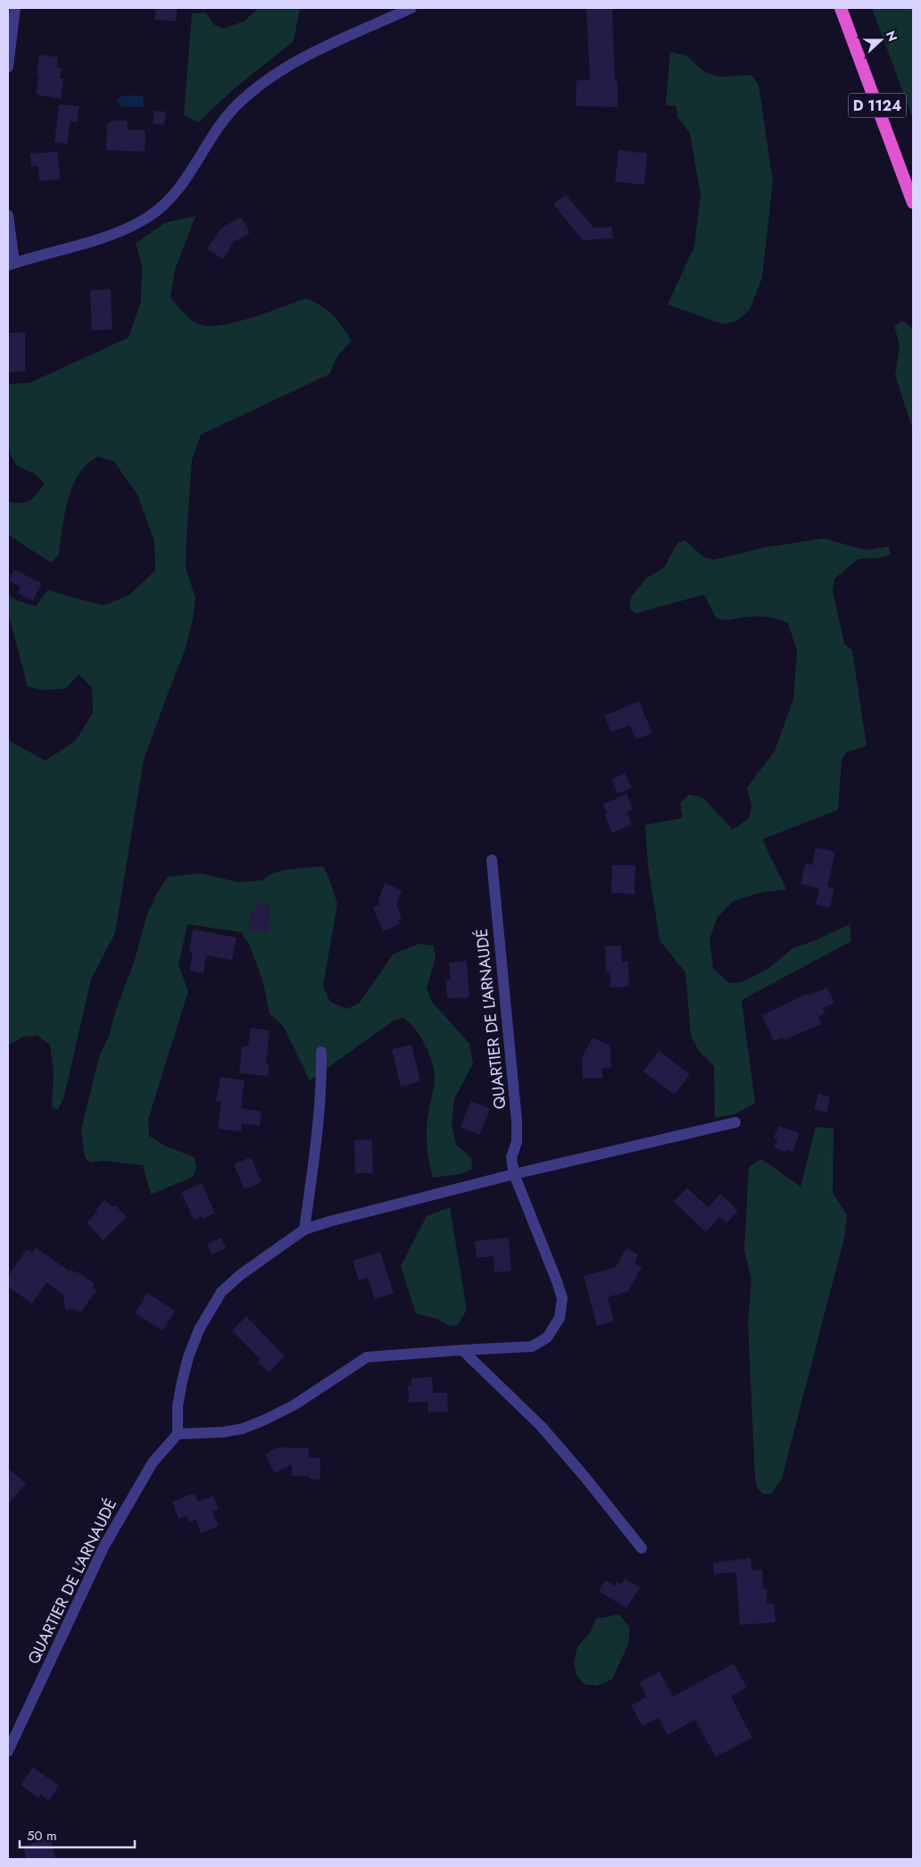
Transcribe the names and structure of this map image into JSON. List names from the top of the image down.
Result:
{
  "streets": {
    "highway": ["D 1124"],
    "street": ["QUARTIER DE L'ARNAUDÉ"]
  },
  "scale_bar": "50 m",
  "north": "right"
}
